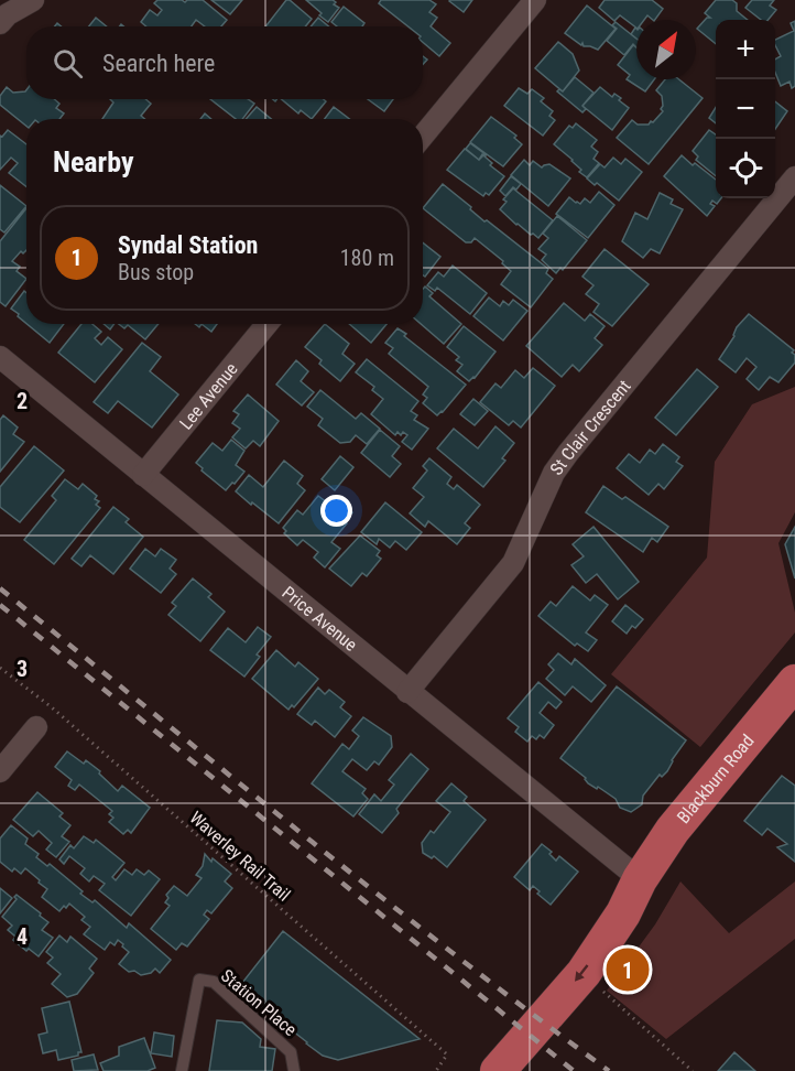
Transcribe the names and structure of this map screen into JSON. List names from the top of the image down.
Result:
{
  "streets": {
    "main road": ["Blackburn Road"],
    "street": ["Lee Avenue", "St Clair Crescent", "Price Avenue"],
    "lane": ["Station Place"],
    "path": ["Waverley Rail Trail"]
  },
  "crossings": [
    ["Lee Avenue", "Price Avenue"],
    ["St Clair Crescent", "Price Avenue"],
    ["Price Avenue", "Blackburn Road"]
  ],
  "north": "top right",
  "page": {
    "map_buttons": ["+", "−"],
    "search": "Search here",
    "heading": "Nearby",
    "list": [
      {
        "mark": "1",
        "name": "Syndal Station",
        "note": "Bus stop",
        "value": "180 m"
      }
    ],
    "pins": "1"
  },
  "grid": {
    "rows": ["2", "3", "4"]
  }
}
